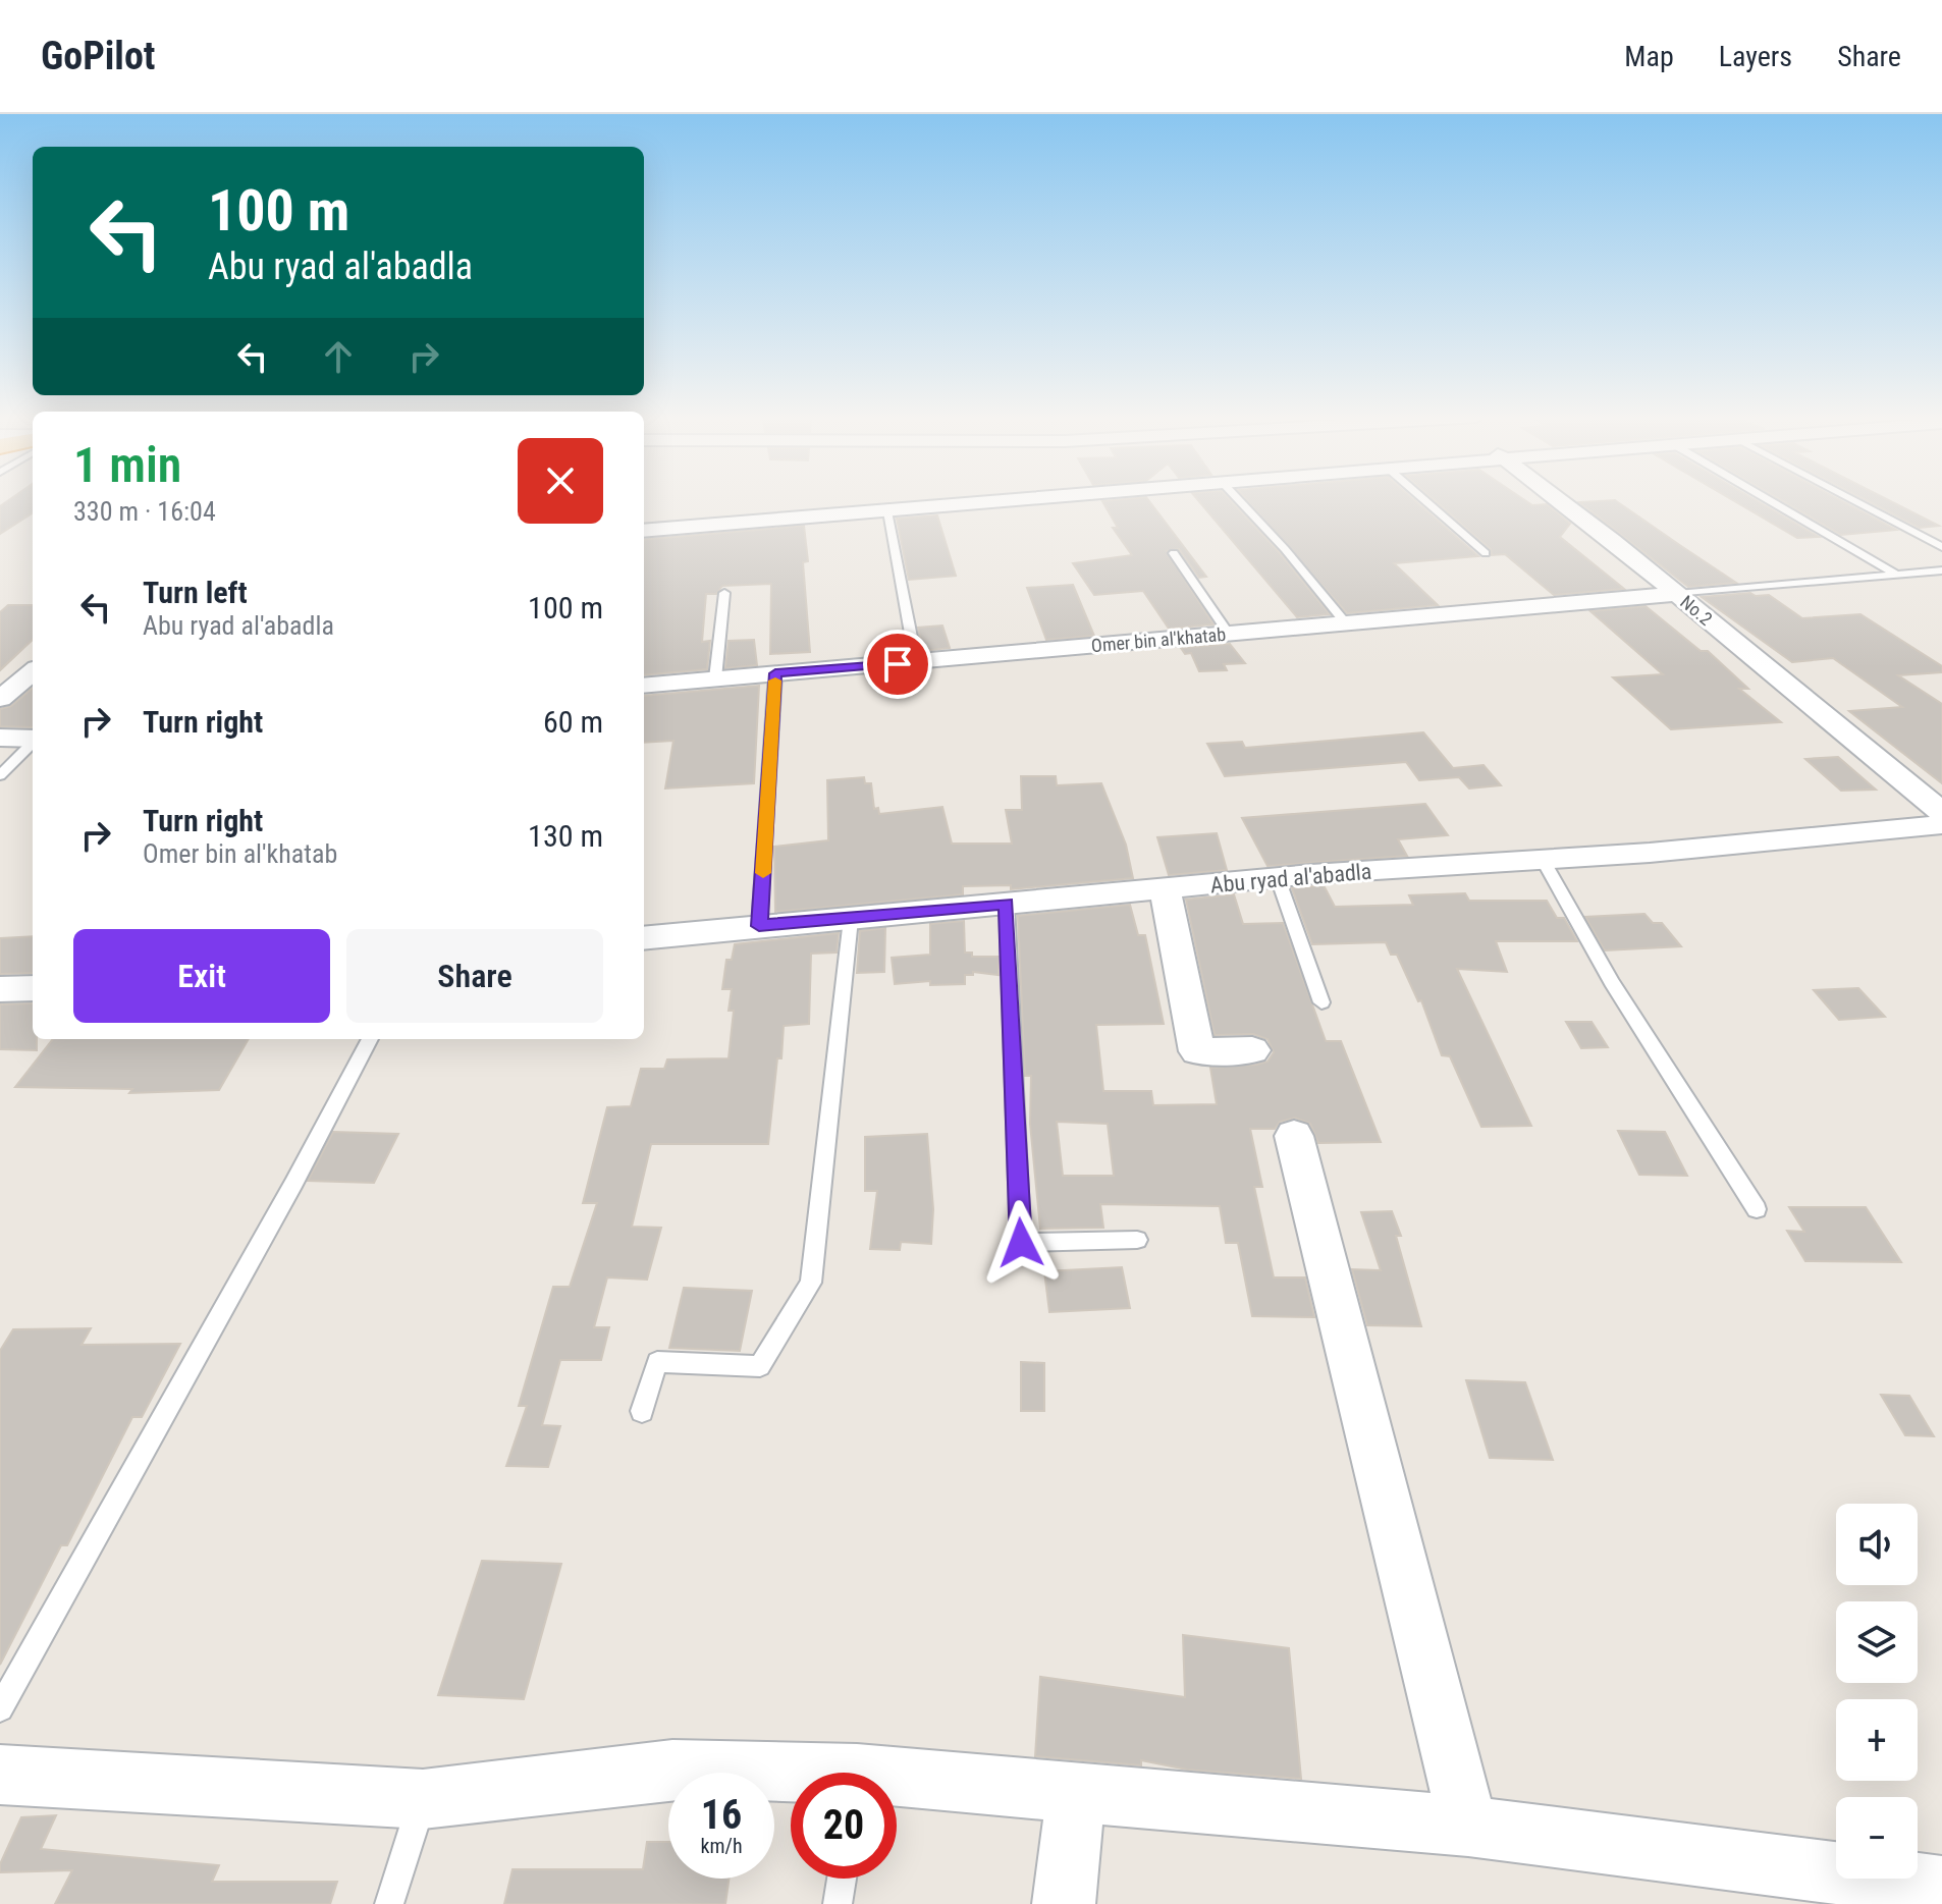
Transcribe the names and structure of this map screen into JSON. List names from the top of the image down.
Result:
{
  "streets": {
    "street": ["No.2", "Omer bin al'khatab", "Abu ryad al'abadla"]
  },
  "crossings": [
    ["No.2", "Omer bin al'khatab"]
  ],
  "page": {
    "header": "GoPilot",
    "nav": ["Map", "Layers", "Share"],
    "turn": ["100 m", "Abu ryad al'abadla"],
    "heading": ["1 min", "330 m · 16:04"],
    "list": [
      {
        "name": "Turn left",
        "note": "Abu ryad al'abadla",
        "value": "100 m"
      },
      {
        "name": "Turn right",
        "value": "60 m"
      },
      {
        "name": "Turn right",
        "note": "Omer bin al'khatab",
        "value": "130 m"
      }
    ],
    "buttons": ["Exit", "Share"],
    "map_buttons": ["+", "−"],
    "speed": "16 km/h",
    "limit": "20"
  }
}
